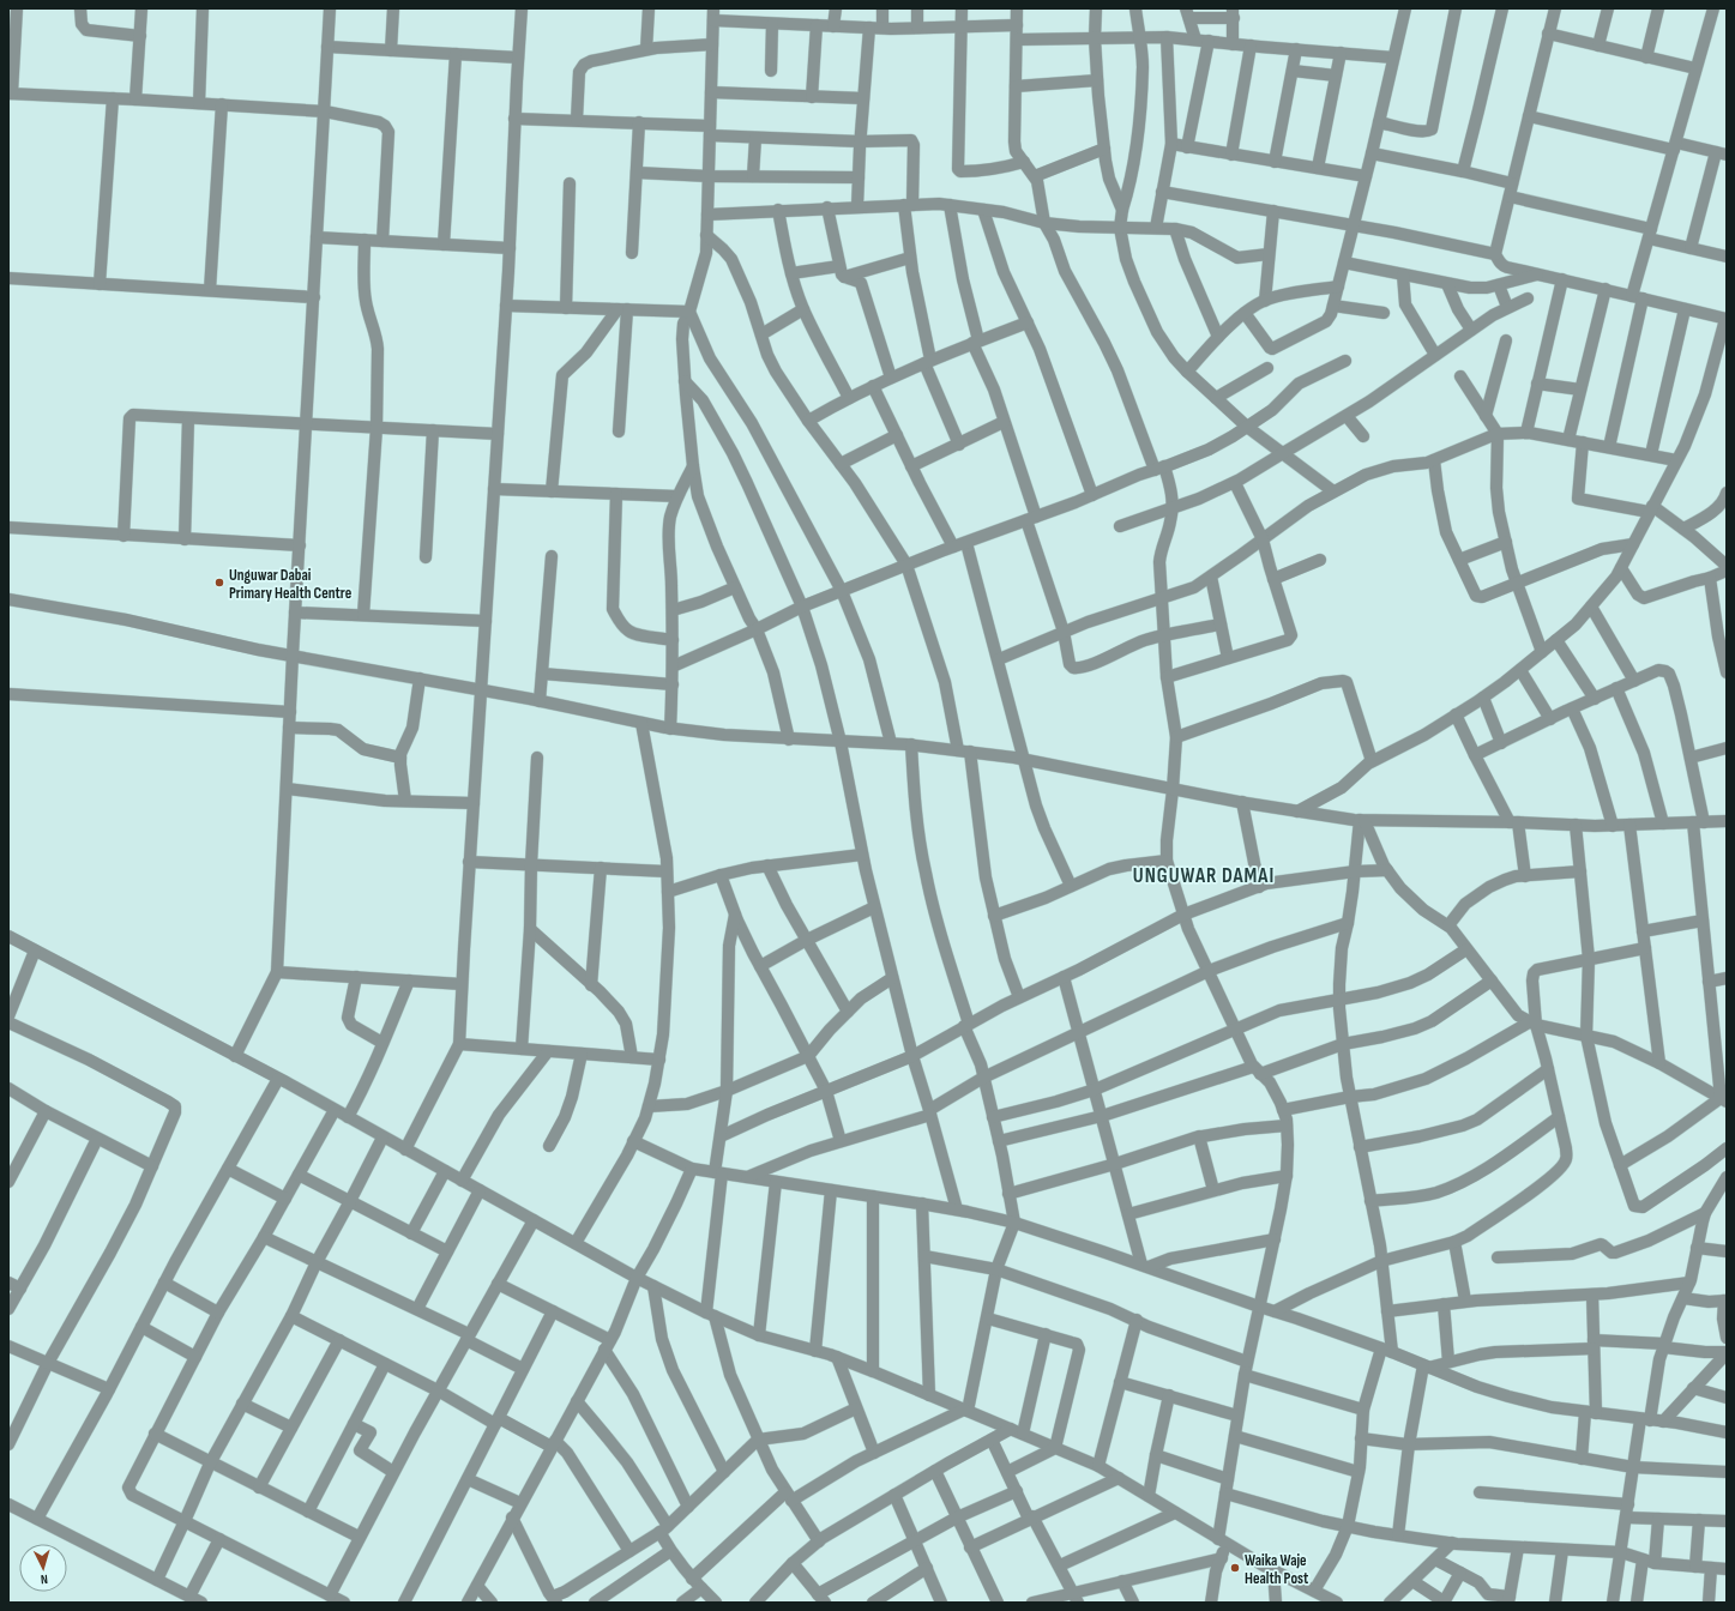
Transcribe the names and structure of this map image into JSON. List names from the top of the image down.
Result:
{
  "districts": ["UNGUWAR DAMAI"],
  "places": ["Unguwar Dabai Primary Health Centre", "Waika Waje Health Post"],
  "north": "bottom"
}
